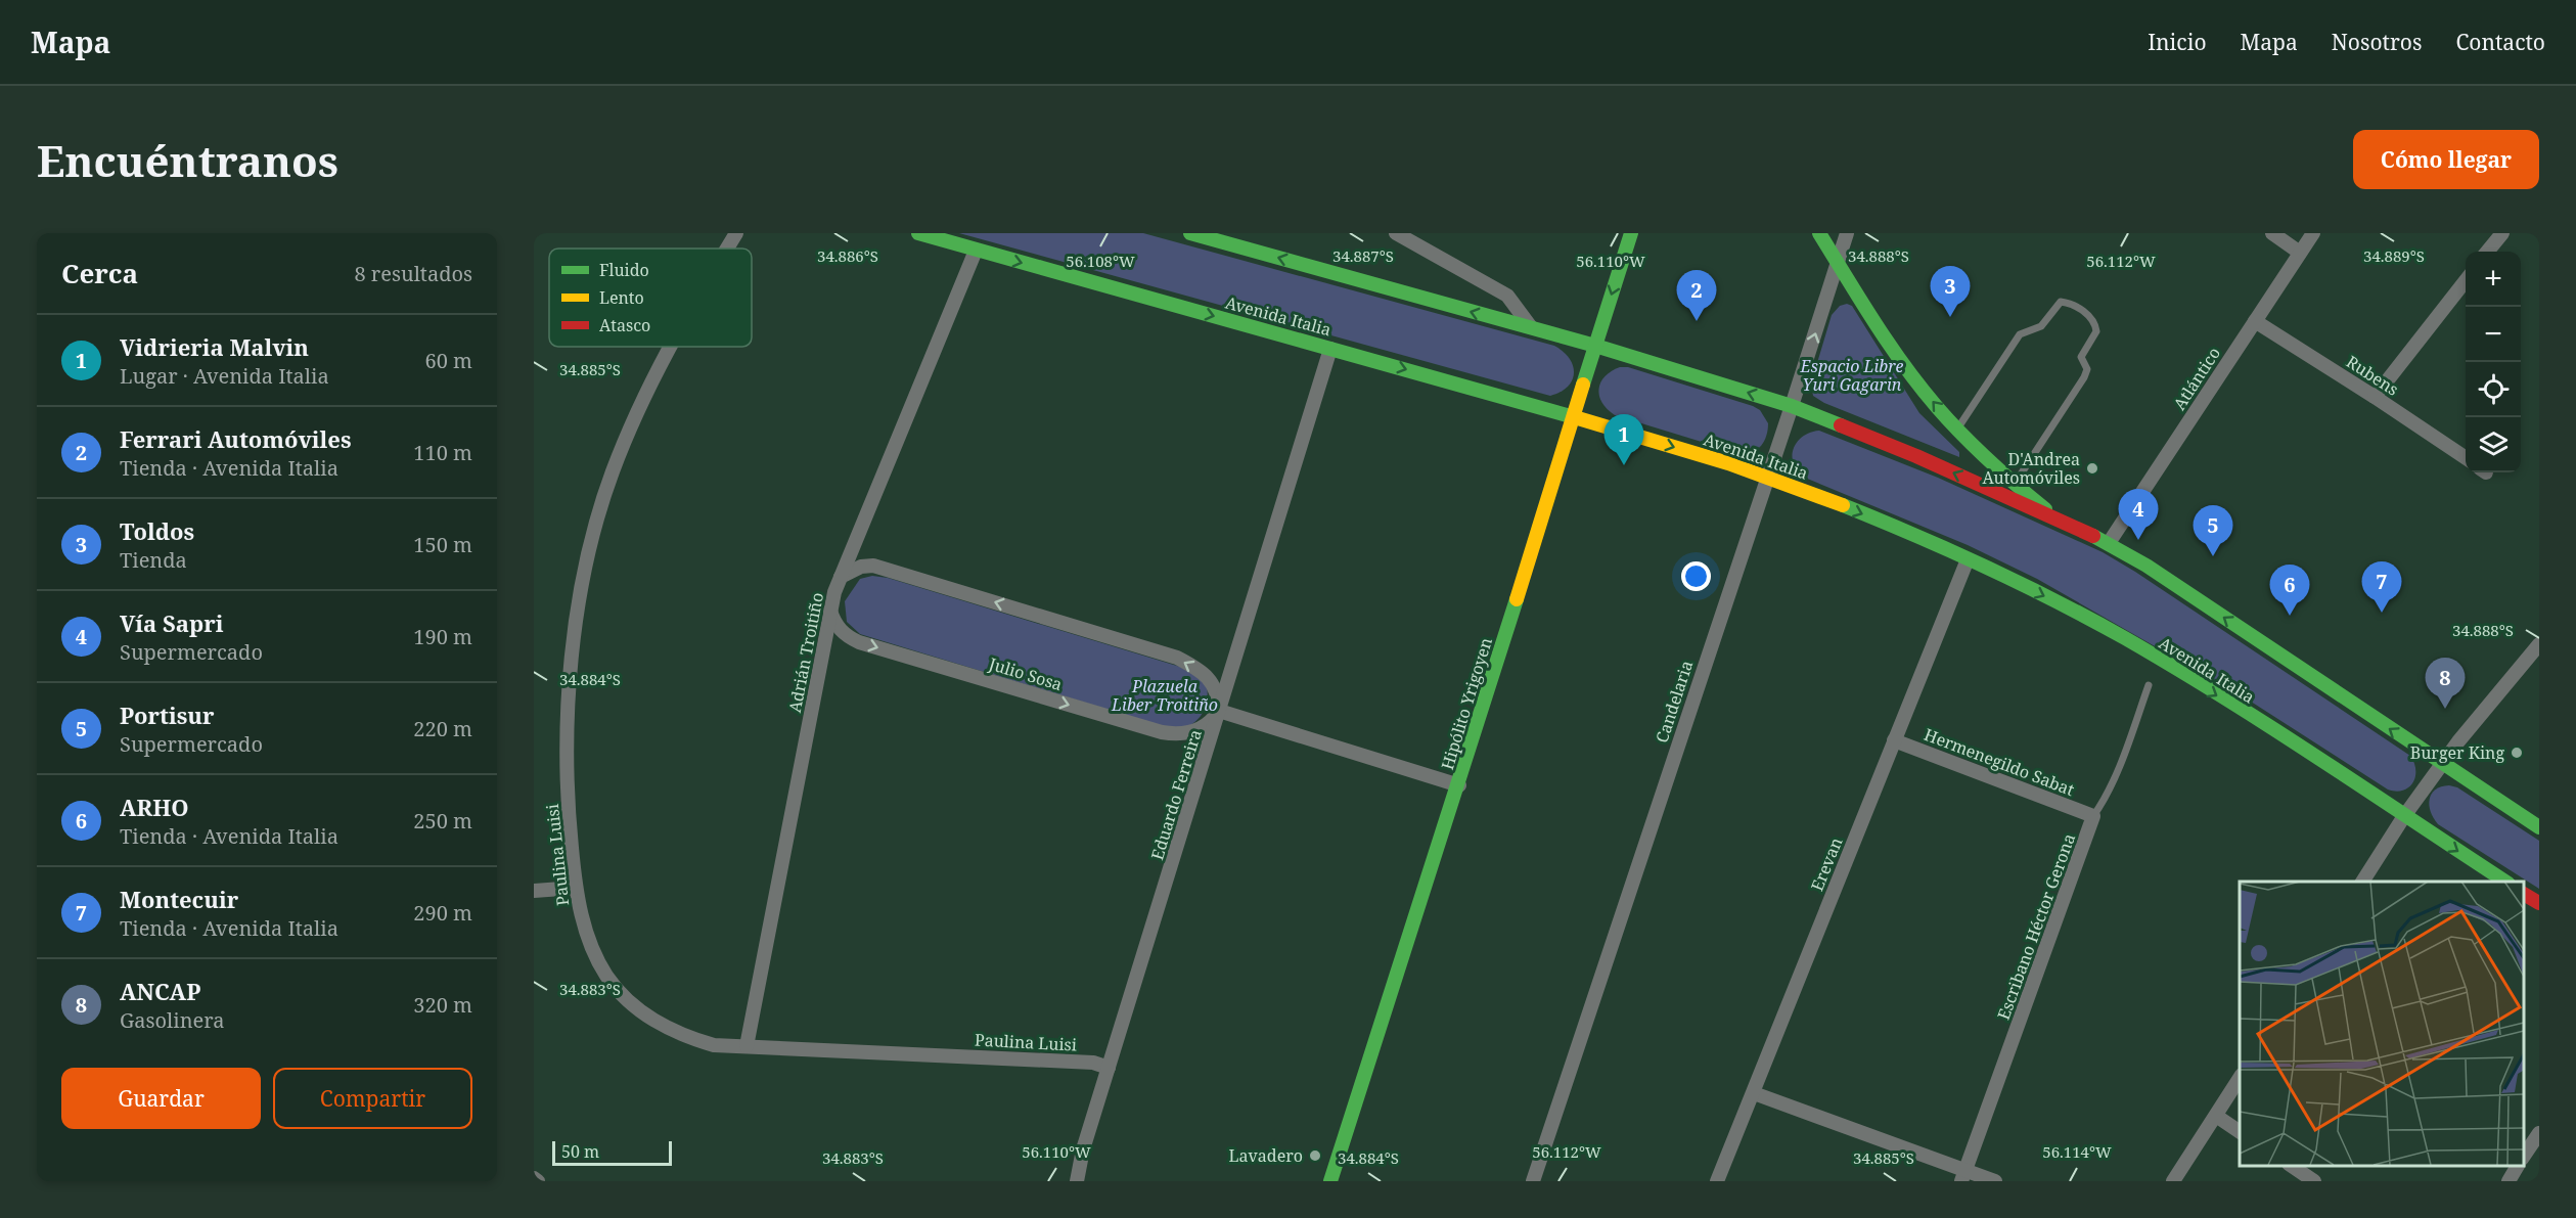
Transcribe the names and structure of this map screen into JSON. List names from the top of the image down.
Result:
{
  "streets": {
    "main road": ["Avenida Italia", "Hipólito Yrigoyen"],
    "street": [
      "Rubens",
      "Atlántico",
      "Adrián Troitiño",
      "Julio Sosa",
      "Candelaria",
      "Hermenegildo Sabat",
      "Eduardo Ferreira",
      "Paulina Luisi",
      "Erevan",
      "Escribano Héctor Gerona"
    ]
  },
  "crossings": [
    ["Avenida Italia", "Adrián Troitiño"],
    ["Avenida Italia", "Candelaria"],
    ["Avenida Italia", "Hipólito Yrigoyen"],
    ["Avenida Italia", "Eduardo Ferreira"],
    ["Avenida Italia", "Erevan"],
    ["Rubens", "Atlántico"],
    ["Adrián Troitiño", "Julio Sosa"],
    ["Adrián Troitiño", "Paulina Luisi"],
    ["Julio Sosa", "Eduardo Ferreira"],
    ["Hermenegildo Sabat", "Erevan"],
    ["Hermenegildo Sabat", "Escribano Héctor Gerona"],
    ["Eduardo Ferreira", "Paulina Luisi"]
  ],
  "parks": ["Espacio Libre Yuri Gagarin", "Plazuela Liber Troitiño"],
  "places": ["D'Andrea Automóviles", "Burger King", "Lavadero"],
  "legend": ["Fluido", "Lento", "Atasco"],
  "scale_bar": "50 m",
  "page": {
    "header": "Mapa",
    "nav": [
      "Inicio",
      "Mapa",
      "Nosotros",
      "Contacto"
    ],
    "buttons": [
      "Cómo llegar",
      ["Guardar", "Compartir"]
    ],
    "title": "Encuéntranos",
    "heading": ["Cerca", "8 resultados"],
    "map_buttons": ["+", "−"],
    "pins": [
      "3",
      "2",
      "1",
      "4",
      "5",
      "7",
      "6",
      "8"
    ],
    "list": [
      {
        "mark": "1",
        "name": "Vidrieria Malvin",
        "note": "Lugar · Avenida Italia",
        "value": "60 m"
      },
      {
        "mark": "2",
        "name": "Ferrari Automóviles",
        "note": "Tienda · Avenida Italia",
        "value": "110 m"
      },
      {
        "mark": "3",
        "name": "Toldos",
        "note": "Tienda",
        "value": "150 m"
      },
      {
        "mark": "4",
        "name": "Vía Sapri",
        "note": "Supermercado",
        "value": "190 m"
      },
      {
        "mark": "5",
        "name": "Portisur",
        "note": "Supermercado",
        "value": "220 m"
      },
      {
        "mark": "6",
        "name": "ARHO",
        "note": "Tienda · Avenida Italia",
        "value": "250 m"
      },
      {
        "mark": "7",
        "name": "Montecuir",
        "note": "Tienda · Avenida Italia",
        "value": "290 m"
      },
      {
        "mark": "8",
        "name": "ANCAP",
        "note": "Gasolinera",
        "value": "320 m"
      }
    ],
    "scale": "50 m"
  },
  "coordinates": [
    "34.889°S",
    "34.886°S",
    "34.887°S",
    "34.888°S",
    "56.108°W",
    "56.110°W",
    "56.112°W",
    "34.885°S",
    "34.884°S",
    "34.883°S",
    "56.114°W"
  ]
}
